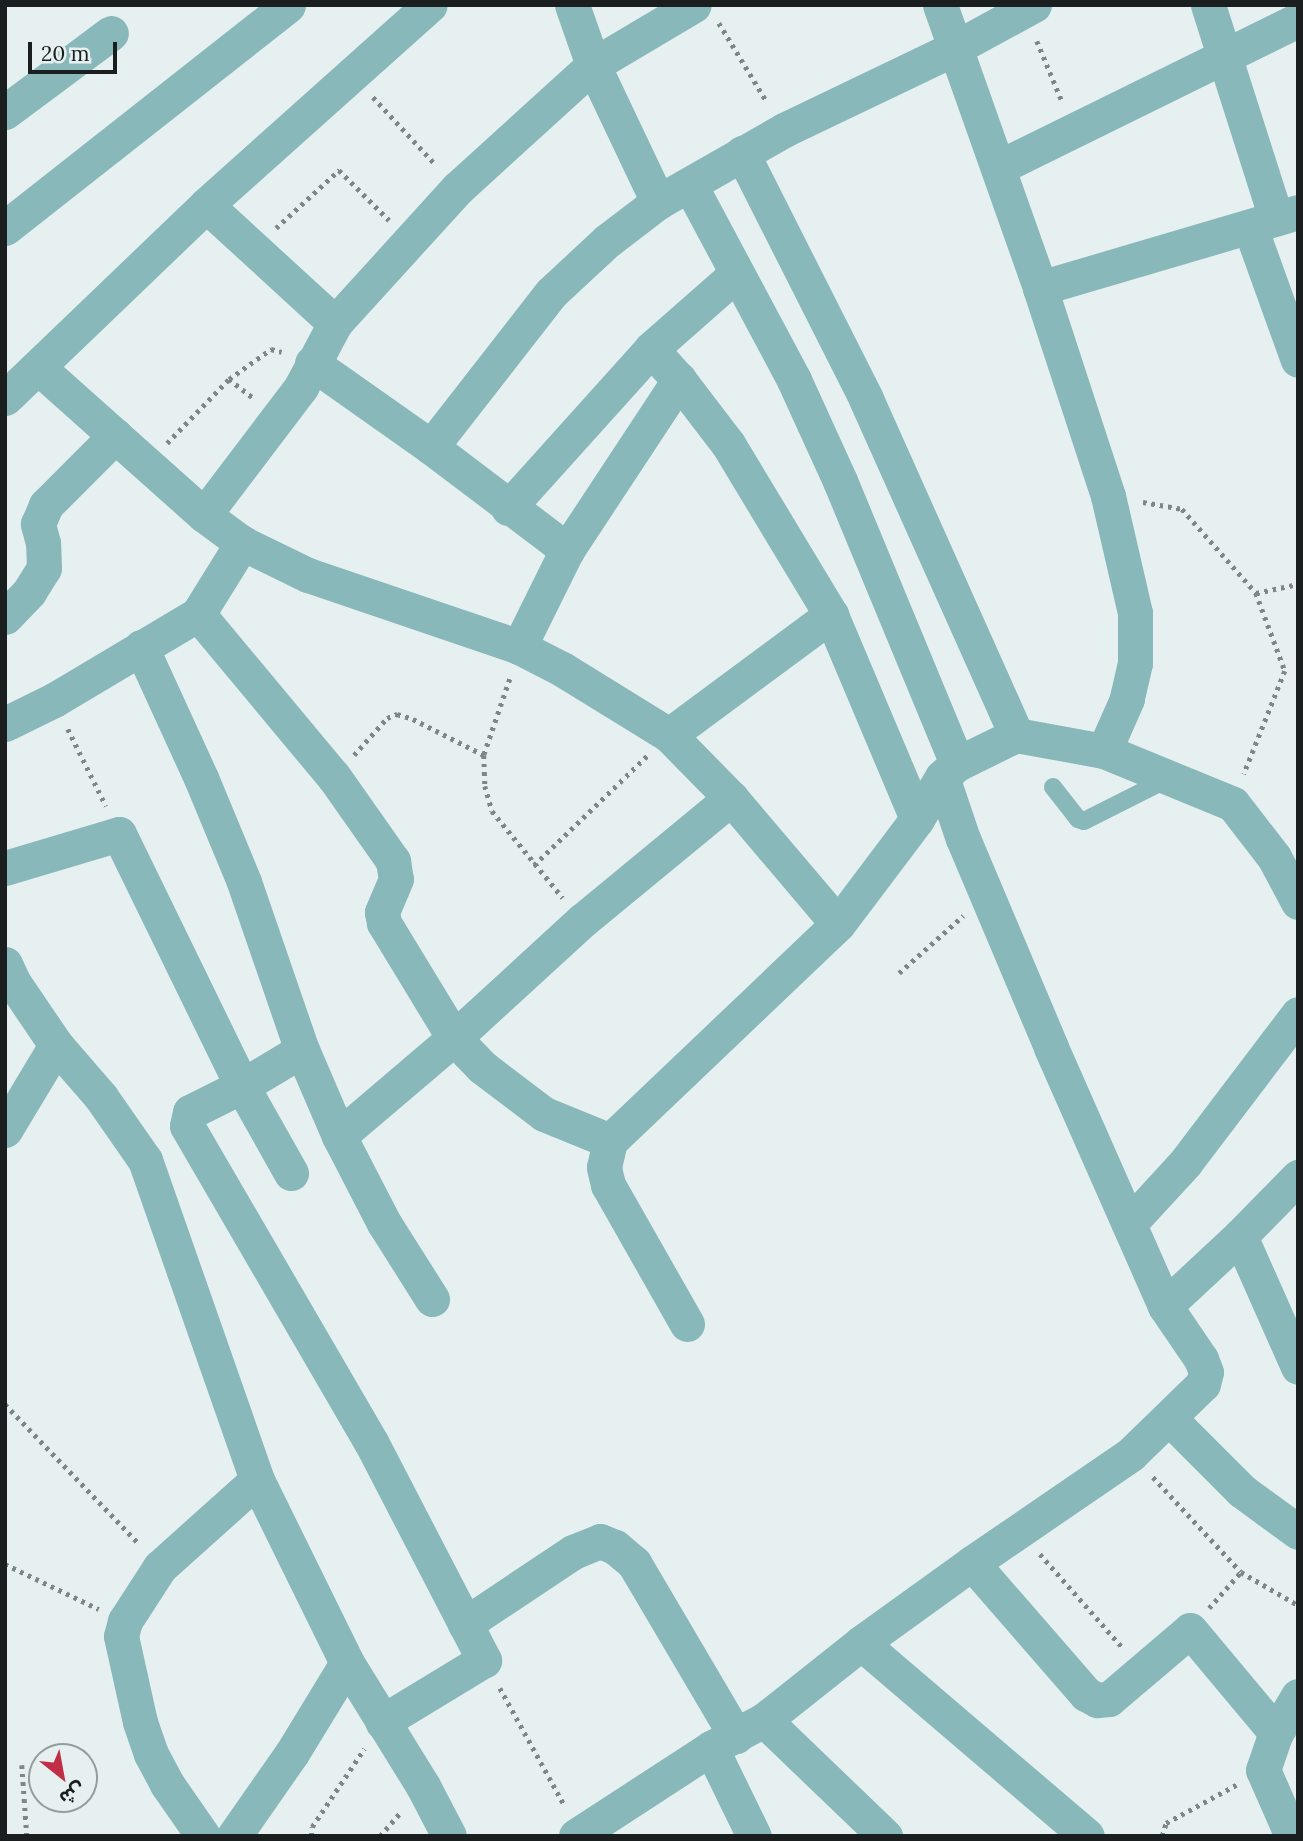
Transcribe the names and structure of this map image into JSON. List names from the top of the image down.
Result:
{
  "scale_bar": "20 m",
  "north": "bottom right"
}
